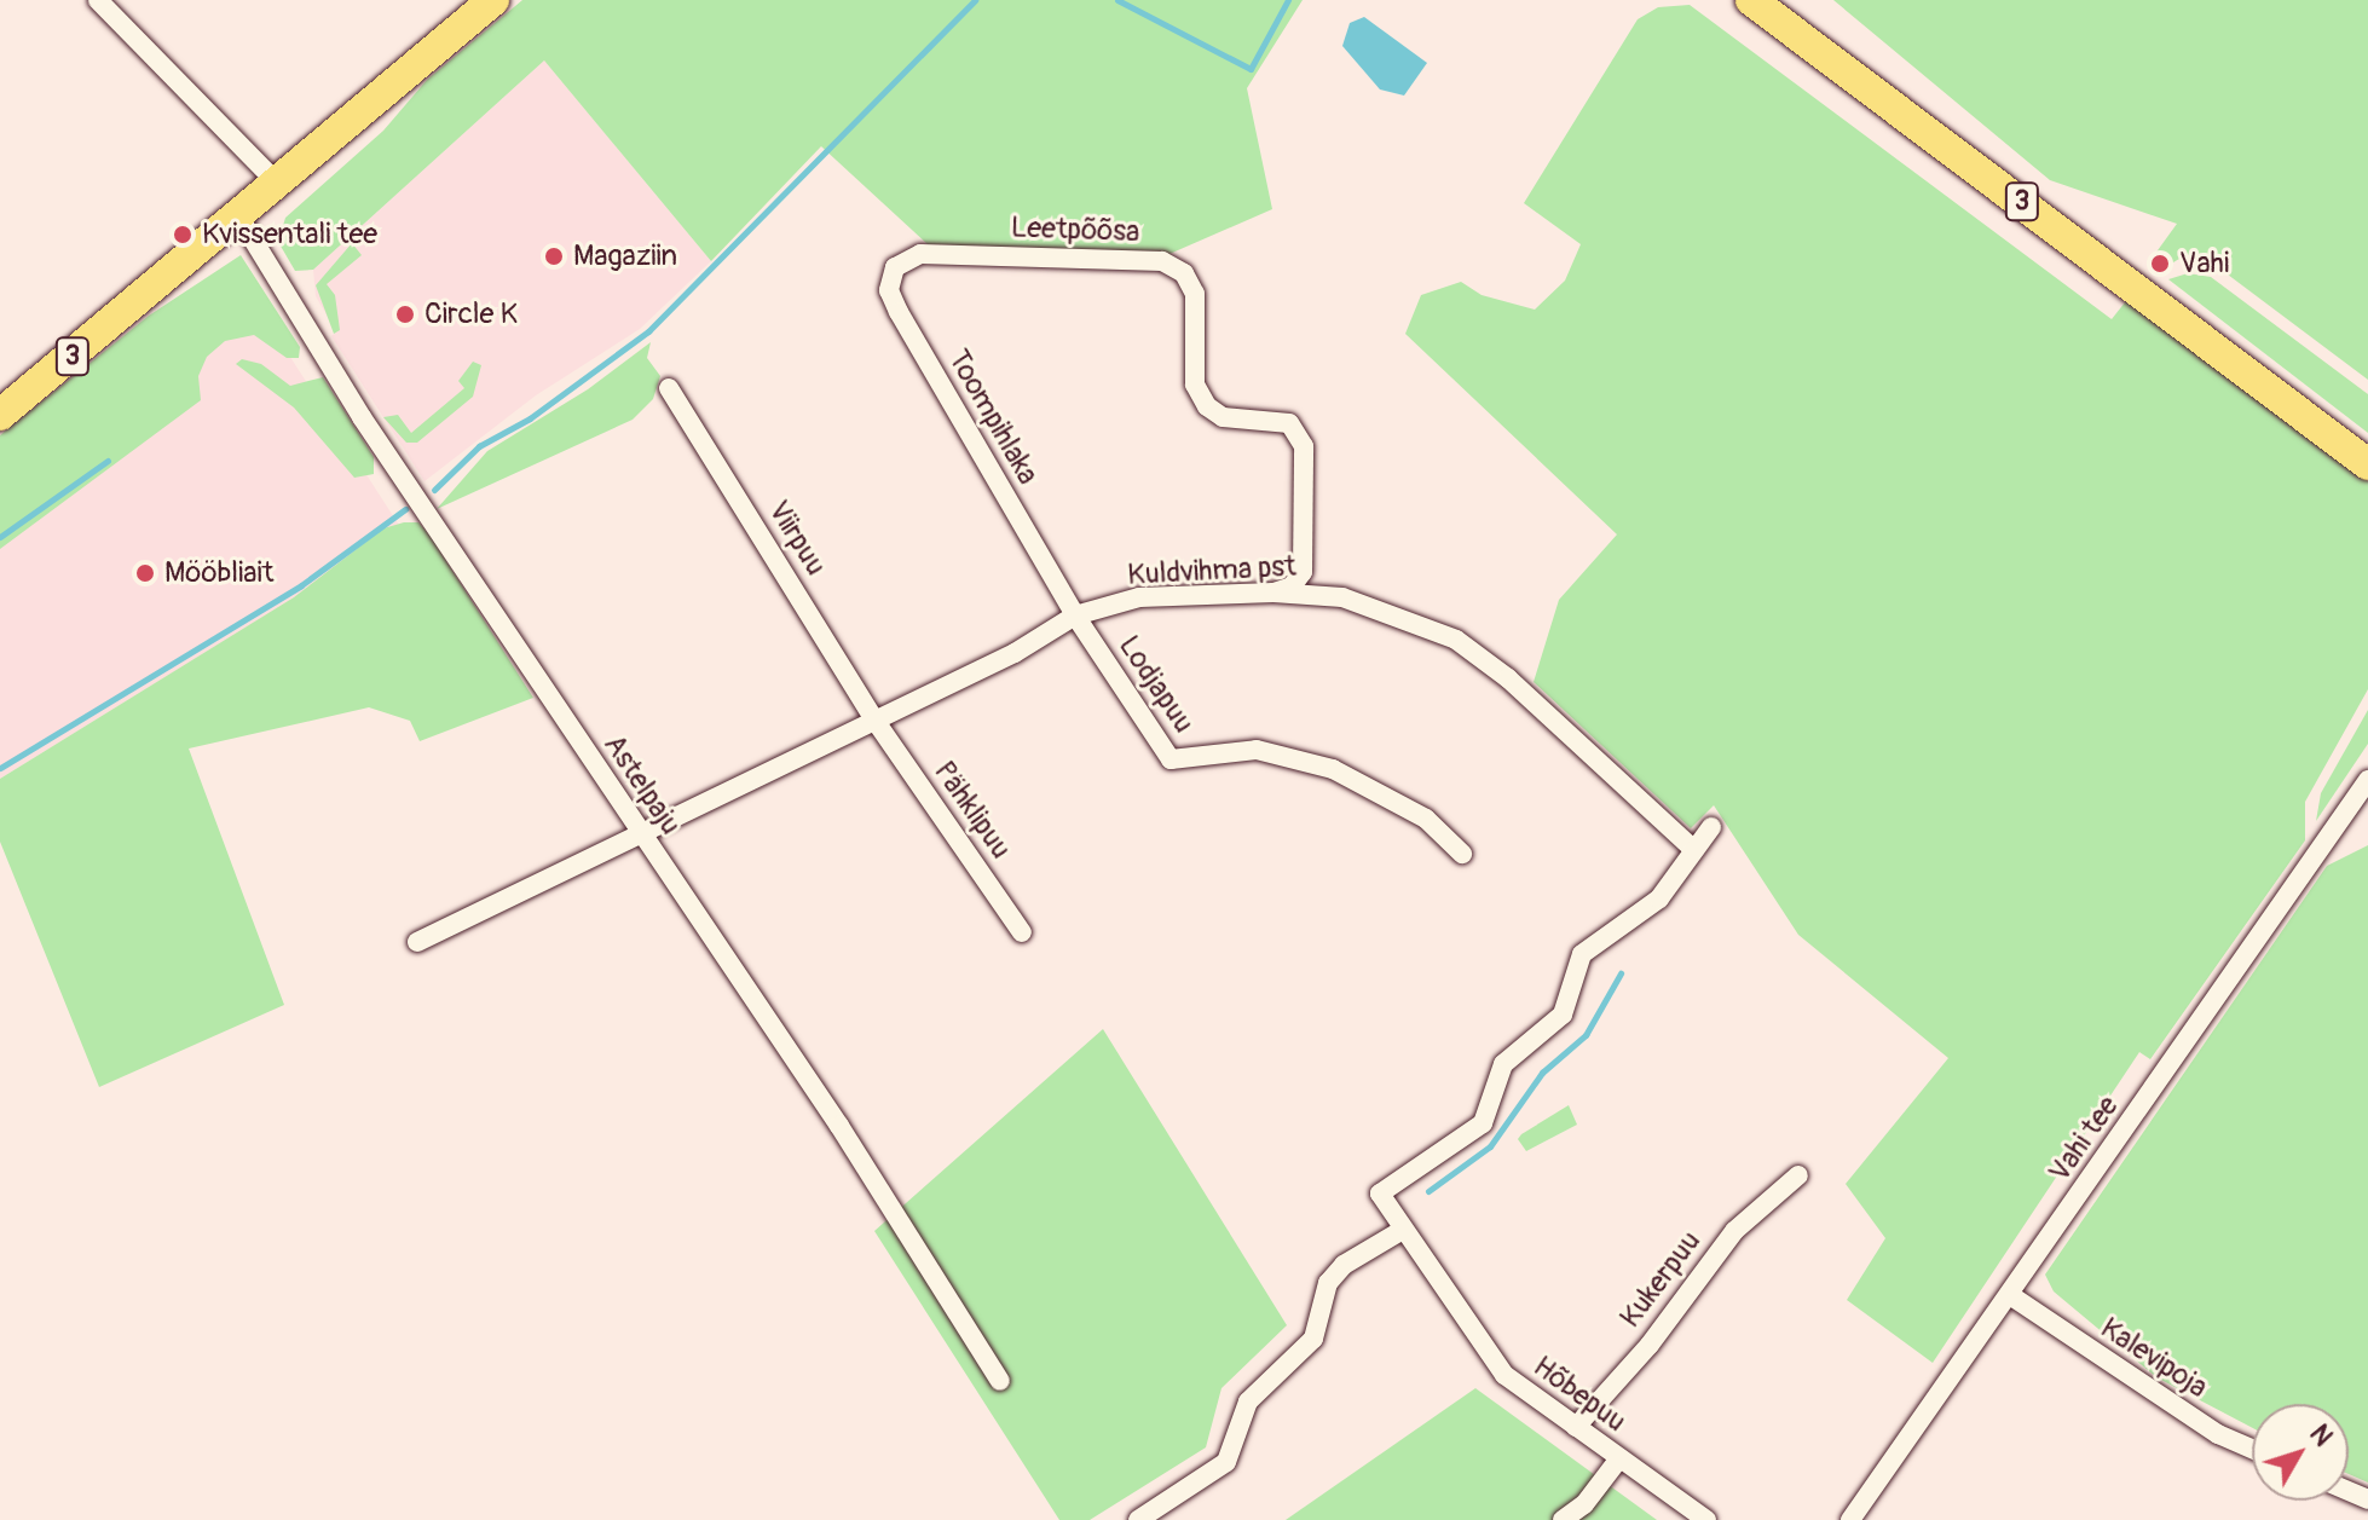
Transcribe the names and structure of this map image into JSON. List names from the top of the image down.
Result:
{
  "streets": {
    "highway": ["3"],
    "street": [
      "Leetpõõsa",
      "Toompihlaka",
      "Viirpuu",
      "Kuldvihma pst",
      "Lodjapuu",
      "Astelpaju",
      "Pähklipuu",
      "Vahi tee",
      "Kukerpuu",
      "Kalevipoja",
      "Hõbepuu"
    ]
  },
  "crossings": [
    ["3", "Astelpaju"],
    ["Leetpõõsa", "Toompihlaka"],
    ["Leetpõõsa", "Kuldvihma pst"],
    ["Toompihlaka", "Kuldvihma pst"],
    ["Toompihlaka", "Lodjapuu"],
    ["Viirpuu", "Kuldvihma pst"],
    ["Viirpuu", "Pähklipuu"],
    ["Kuldvihma pst", "Lodjapuu"],
    ["Kuldvihma pst", "Astelpaju"],
    ["Kuldvihma pst", "Pähklipuu"],
    ["Kuldvihma pst", "Hõbepuu"],
    ["Vahi tee", "Kalevipoja"],
    ["Kukerpuu", "Hõbepuu"]
  ],
  "places": [
    "Kvissentali tee",
    "Magaziin",
    "Vahi",
    "Circle K",
    "Mööbliait"
  ],
  "north": "top right"
}
